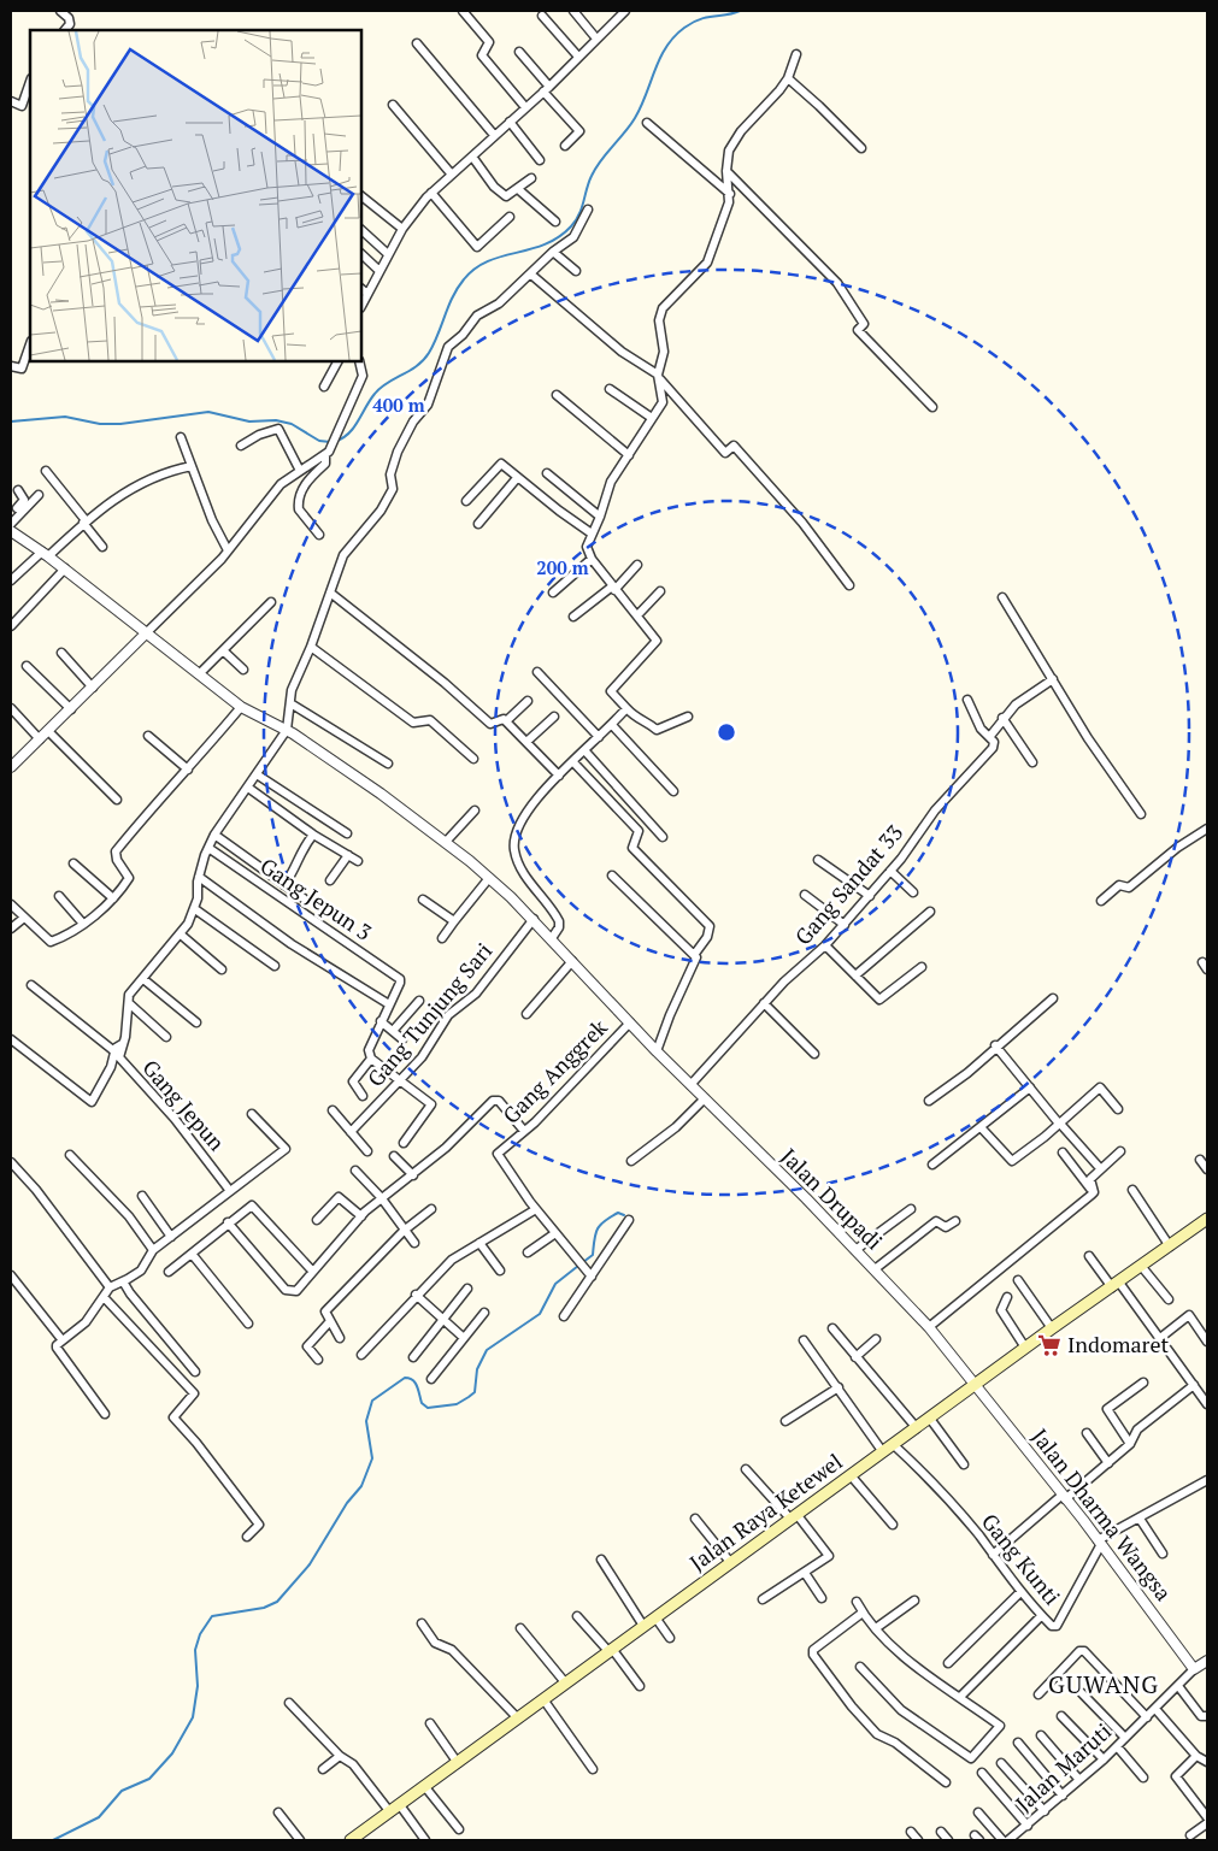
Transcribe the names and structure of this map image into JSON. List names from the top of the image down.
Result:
{
  "streets": {
    "main road": ["Jalan Raya Ketewel"],
    "street": [
      "Gang Sandat 33",
      "Gang Jepun 3",
      "Gang Tunjung Sari",
      "Gang Anggrek",
      "Gang Jepun",
      "Jalan Drupadi",
      "Jalan Dharma Wangsa",
      "Gang Kunti",
      "Jalan Maruti"
    ]
  },
  "crossings": [
    ["Gang Sandat 33", "Jalan Drupadi"],
    ["Gang Jepun 3", "Gang Jepun"],
    ["Gang Tunjung Sari", "Jalan Drupadi"],
    ["Gang Anggrek", "Jalan Drupadi"],
    ["Gang Jepun", "Jalan Drupadi"],
    ["Jalan Drupadi", "Jalan Raya Ketewel"],
    ["Jalan Drupadi", "Jalan Dharma Wangsa"],
    ["Jalan Raya Ketewel", "Jalan Dharma Wangsa"],
    ["Jalan Raya Ketewel", "Gang Kunti"],
    ["Jalan Dharma Wangsa", "Gang Kunti"],
    ["Jalan Dharma Wangsa", "Jalan Maruti"]
  ],
  "districts": ["GUWANG"],
  "places": {
    "supermarket": ["Indomaret"]
  },
  "rings": ["400 m", "200 m"]
}
